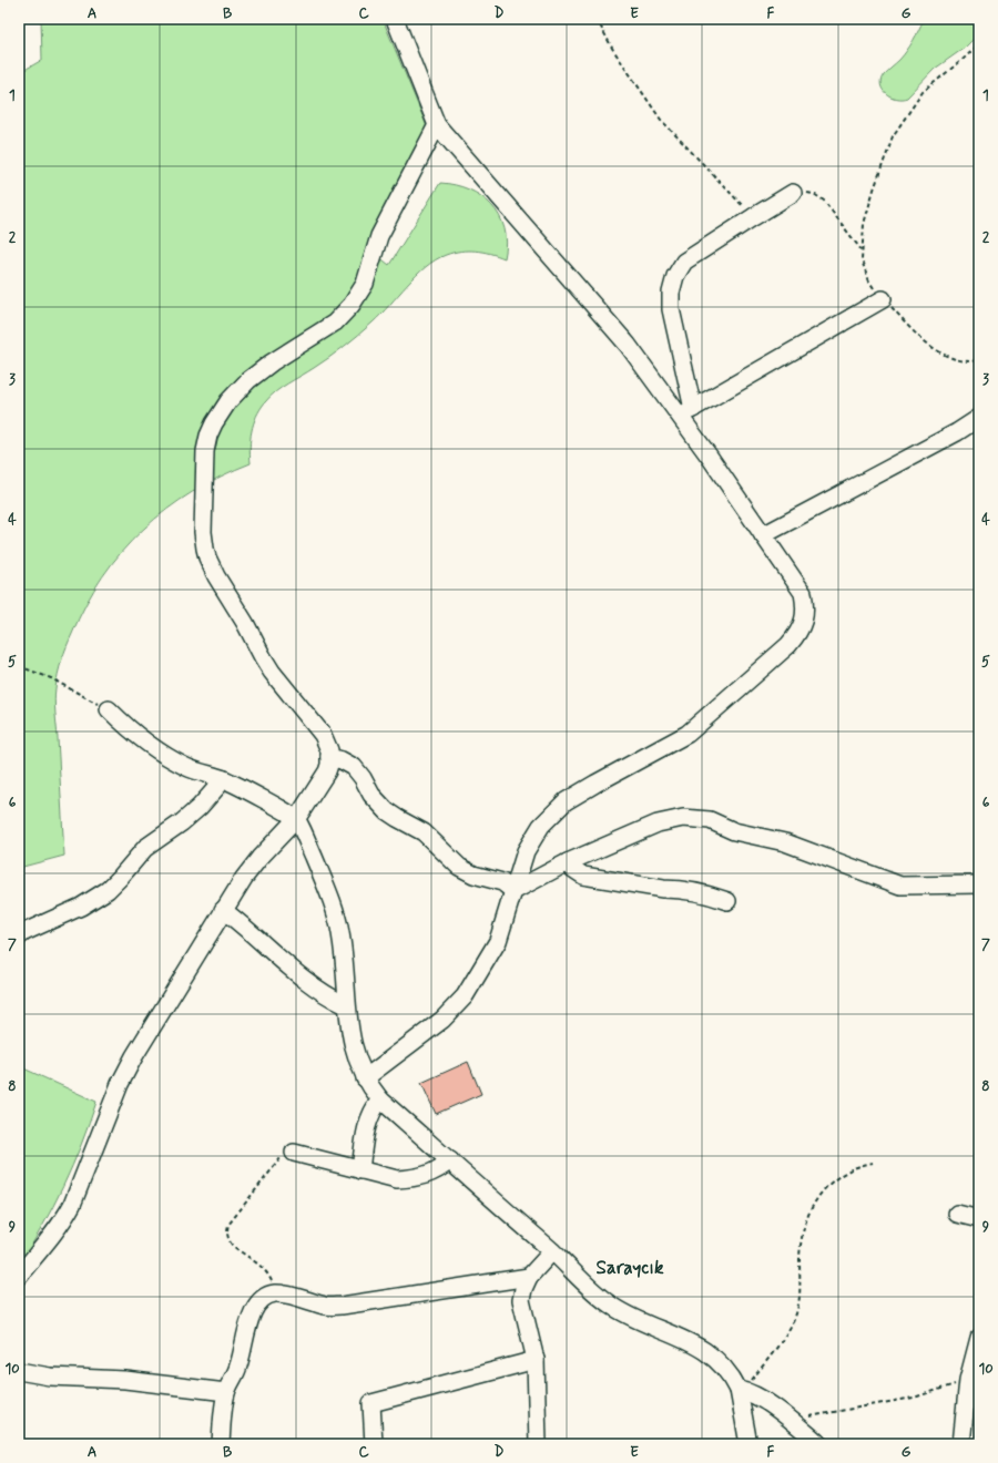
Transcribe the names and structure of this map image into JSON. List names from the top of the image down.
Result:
{
  "districts": ["Saraycık"],
  "grid": {
    "columns": [
      "A",
      "B",
      "C",
      "D",
      "E",
      "F",
      "G"
    ],
    "rows": [
      "1",
      "2",
      "3",
      "4",
      "5",
      "6",
      "7",
      "8",
      "9",
      "10"
    ]
  }
}
